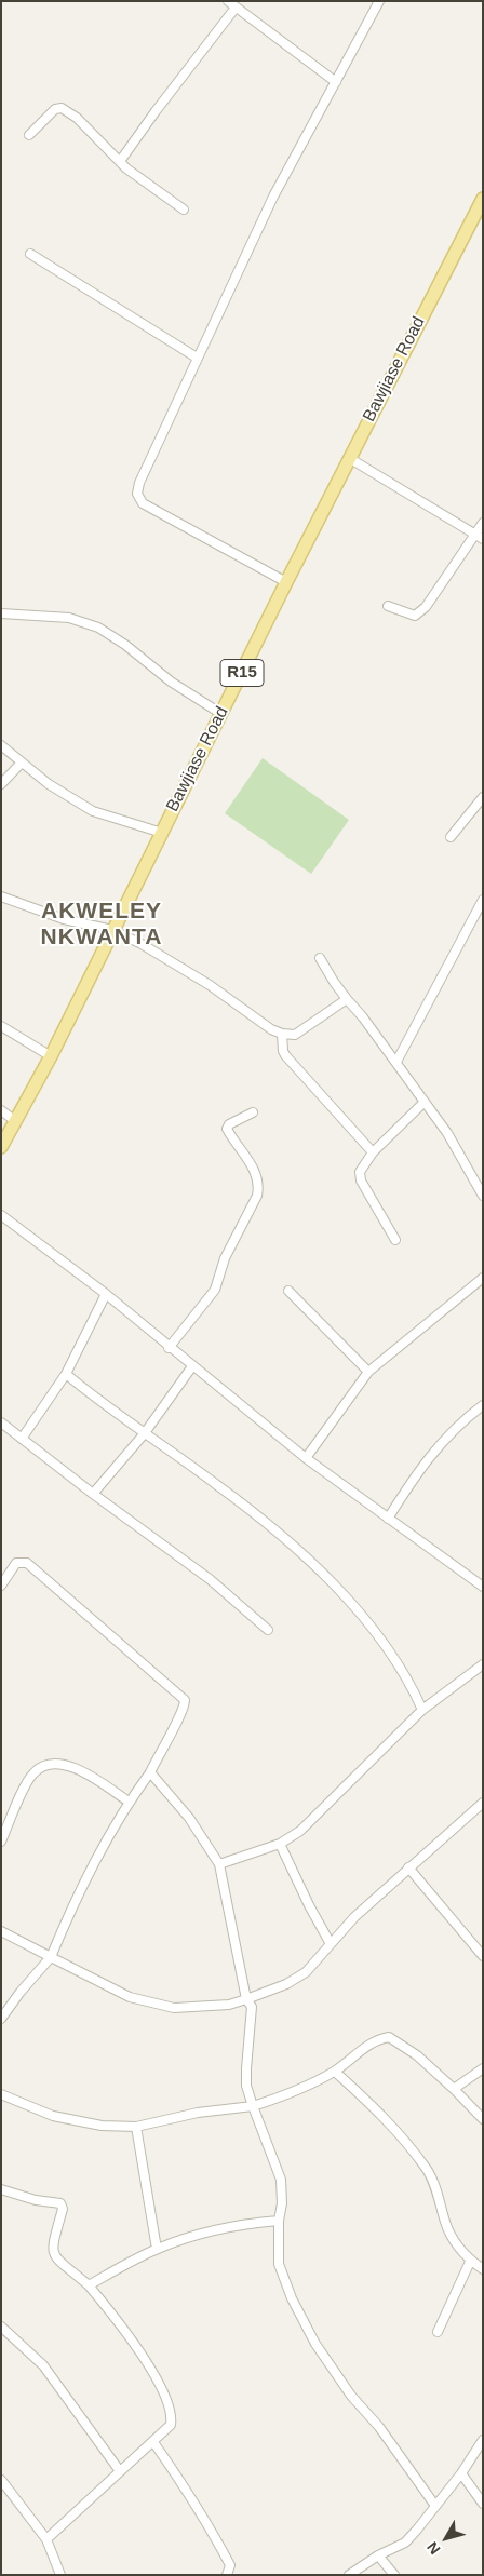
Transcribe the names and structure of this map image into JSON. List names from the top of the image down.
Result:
{
  "streets": {
    "main road": ["Bawjiase Road", "R15"]
  },
  "districts": ["AKWELEY NKWANTA"],
  "north": "bottom left"
}
